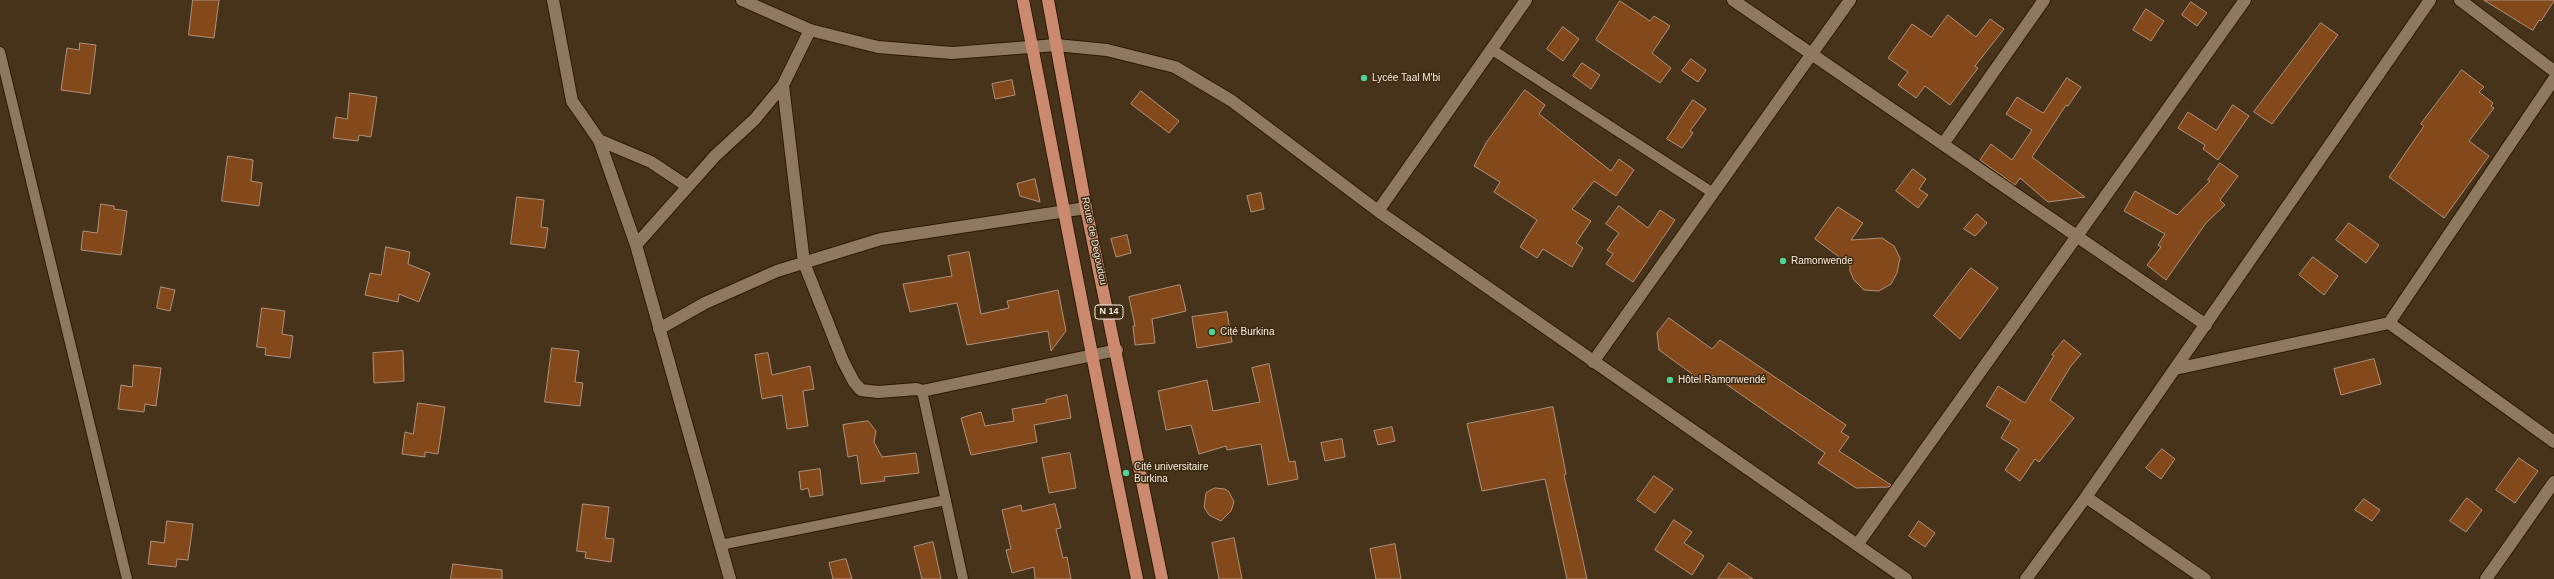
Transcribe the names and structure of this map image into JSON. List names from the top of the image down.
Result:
{
  "streets": {
    "main road": ["Route de Degoudou", "N 14"]
  },
  "crossings": [
    ["Route de Degoudou", "N 14"]
  ],
  "places": [
    "Lycée Taal M'bi",
    "Ramonwende",
    "Cité Burkina",
    "Hôtel Ramonwendé",
    "Cité universitaire Burkina"
  ]
}
